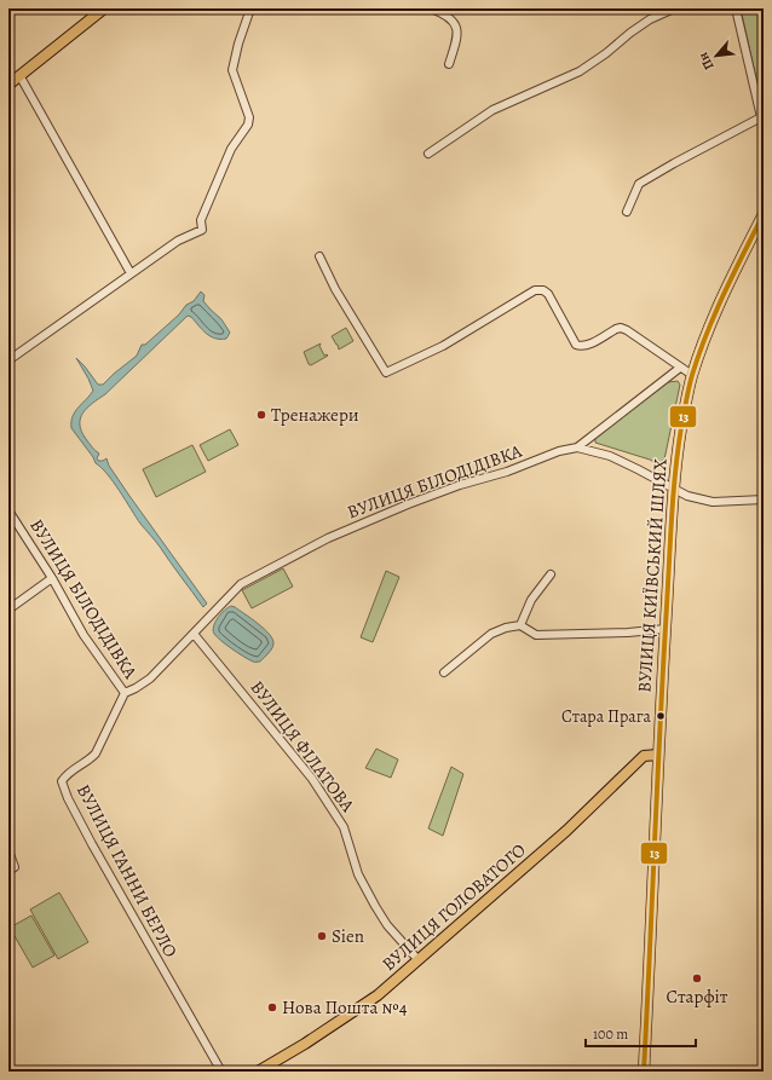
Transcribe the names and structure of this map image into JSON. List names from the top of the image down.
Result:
{
  "streets": {
    "highway": ["ВУЛИЦЯ КИЇВСЬКИЙ ШЛЯХ"],
    "main road": ["ВУЛИЦЯ ГОЛОВАТОГО"],
    "street": ["ВУЛИЦЯ БІЛОДІДІВКА", "ВУЛИЦЯ ФІЛАТОВА", "ВУЛИЦЯ ГАННИ БЕРЛО"]
  },
  "crossings": [
    ["ВУЛИЦЯ БІЛОДІДІВКА", "ВУЛИЦЯ ФІЛАТОВА"],
    ["ВУЛИЦЯ БІЛОДІДІВКА", "ВУЛИЦЯ ГАННИ БЕРЛО"],
    ["ВУЛИЦЯ КИЇВСЬКИЙ ШЛЯХ", "ВУЛИЦЯ ГОЛОВАТОГО"],
    ["ВУЛИЦЯ ФІЛАТОВА", "ВУЛИЦЯ ГОЛОВАТОГО"]
  ],
  "places": [
    "Тренажери",
    "Стара Прага",
    "Sien",
    "Старфіт",
    "Нова Пошта №4"
  ],
  "lines": ["transit line 13"],
  "scale_bar": "100 m",
  "north": "bottom left"
}
